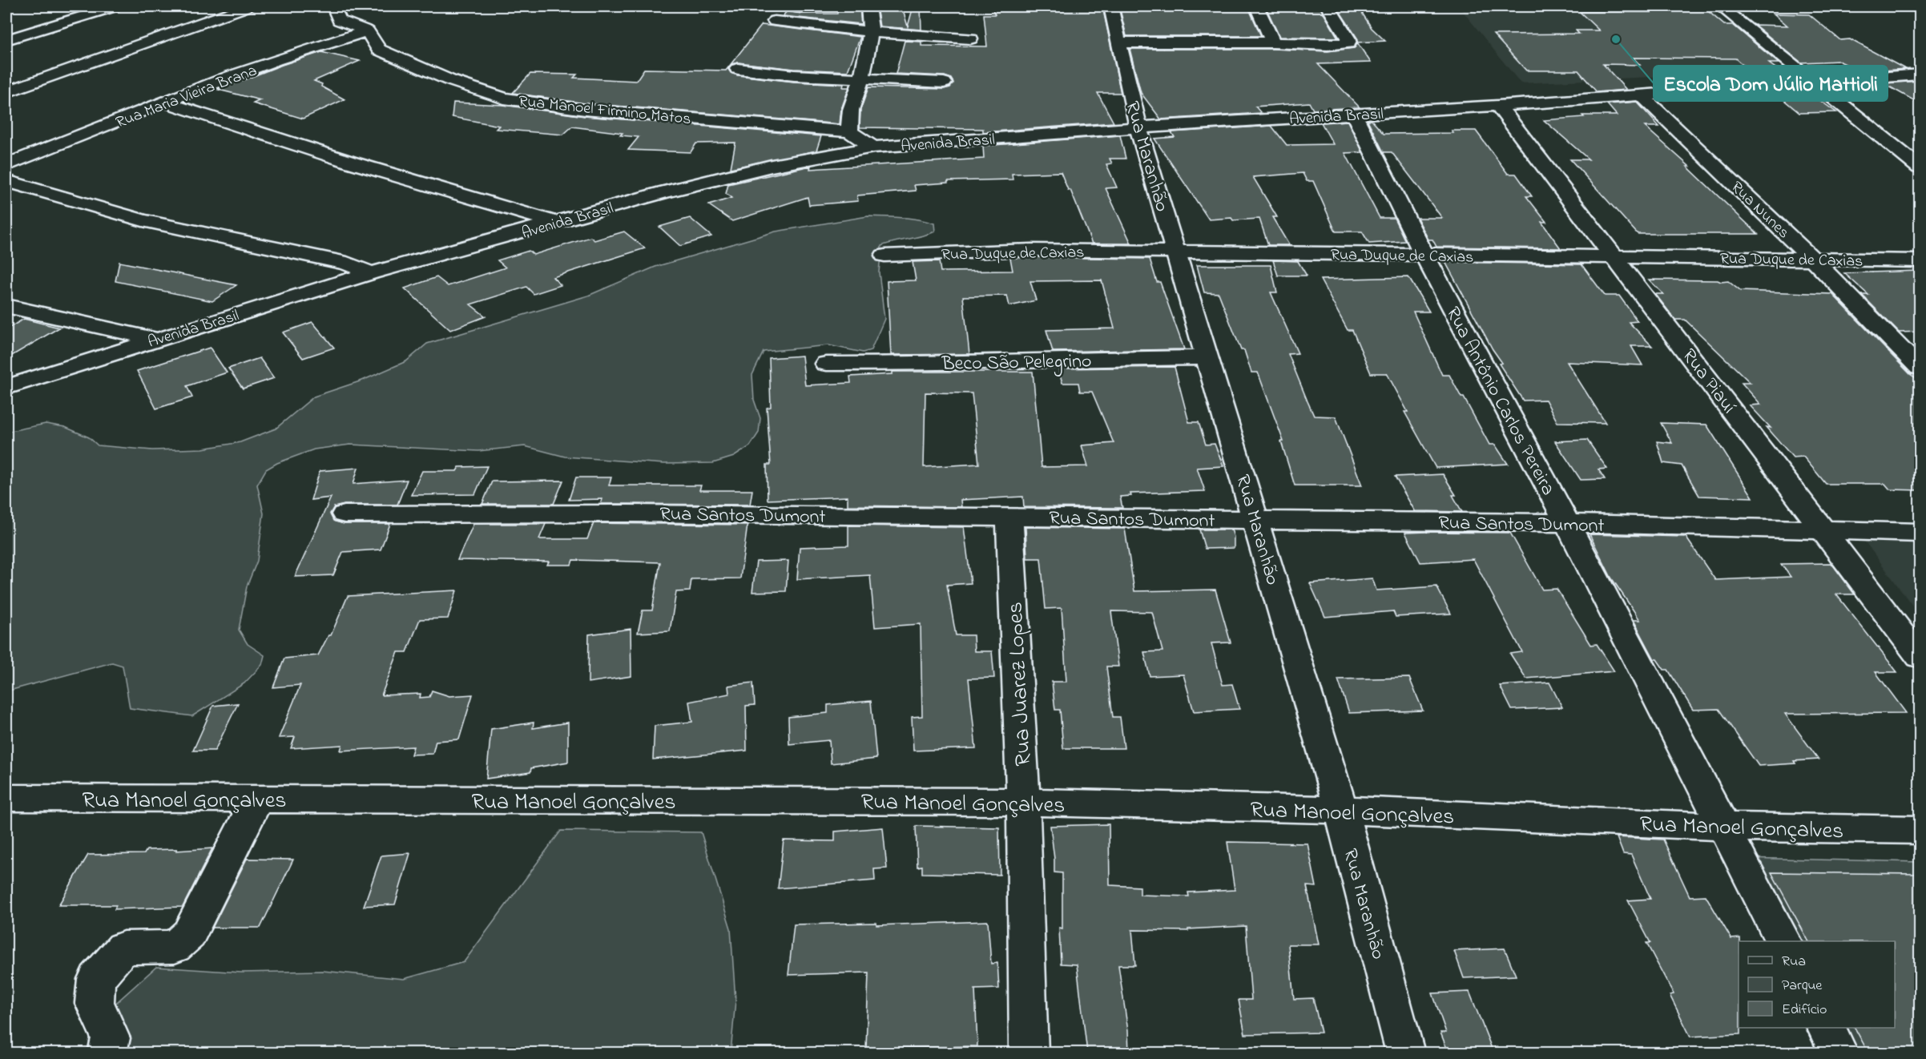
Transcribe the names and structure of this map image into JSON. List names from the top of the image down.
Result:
{
  "streets": {
    "street": [
      "Rua Maria Vieira Brana",
      "Rua Manoel Firmino Matos",
      "Avenida Brasil",
      "Rua Maranhão",
      "Rua Nunes",
      "Rua Duque de Caxias",
      "Beco São Pelegrino",
      "Rua Piauí",
      "Rua Antônio Carlos Pereira",
      "Rua Santos Dumont",
      "Rua Juarez Lopes",
      "Rua Manoel Gonçalves"
    ]
  },
  "crossings": [
    ["Rua Maria Vieira Brana", "Rua Manoel Firmino Matos"],
    ["Rua Manoel Firmino Matos", "Avenida Brasil"],
    ["Avenida Brasil", "Rua Maranhão"],
    ["Avenida Brasil", "Rua Nunes"],
    ["Avenida Brasil", "Rua Piauí"],
    ["Avenida Brasil", "Rua Antônio Carlos Pereira"],
    ["Rua Maranhão", "Rua Duque de Caxias"],
    ["Rua Maranhão", "Beco São Pelegrino"],
    ["Rua Maranhão", "Rua Santos Dumont"],
    ["Rua Maranhão", "Rua Manoel Gonçalves"],
    ["Rua Nunes", "Rua Duque de Caxias"],
    ["Rua Duque de Caxias", "Rua Piauí"],
    ["Rua Duque de Caxias", "Rua Antônio Carlos Pereira"],
    ["Rua Piauí", "Rua Santos Dumont"],
    ["Rua Antônio Carlos Pereira", "Rua Santos Dumont"],
    ["Rua Antônio Carlos Pereira", "Rua Manoel Gonçalves"],
    ["Rua Santos Dumont", "Rua Juarez Lopes"],
    ["Rua Juarez Lopes", "Rua Manoel Gonçalves"]
  ],
  "places": ["Escola Dom Júlio Mattioli"],
  "legend": ["Rua", "Parque", "Edifício"]
}
